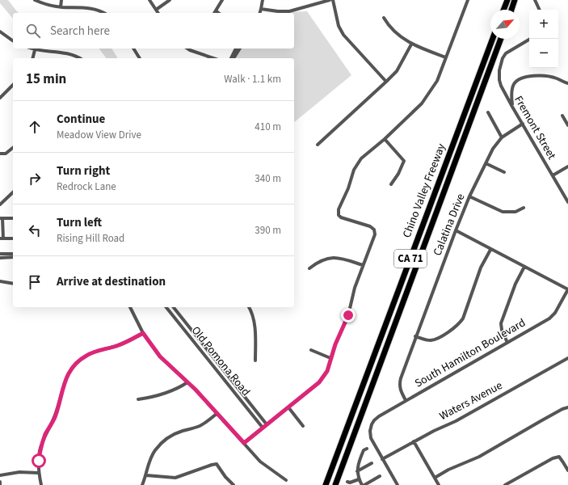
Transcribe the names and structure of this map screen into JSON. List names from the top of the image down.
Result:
{
  "streets": {
    "highway": ["Chino Valley Freeway", "CA 71"],
    "street": [
      "Fremont Street",
      "Calatina Drive",
      "South Hamilton Boulevard",
      "Old Pomona Road",
      "Waters Avenue"
    ]
  },
  "crossings": [
    ["Fremont Street", "Calatina Drive"],
    ["Calatina Drive", "South Hamilton Boulevard"],
    ["South Hamilton Boulevard", "Waters Avenue"]
  ],
  "north": "top right",
  "page": {
    "map_buttons": ["+", "−"],
    "search": "Search here",
    "heading": ["15 min", "Walk · 1.1 km"],
    "list": [
      ["Continue", "Meadow View Drive", "410 m"],
      ["Turn right", "Redrock Lane", "340 m"],
      ["Turn left", "Rising Hill Road", "390 m"],
      "Arrive at destination"
    ]
  }
}
